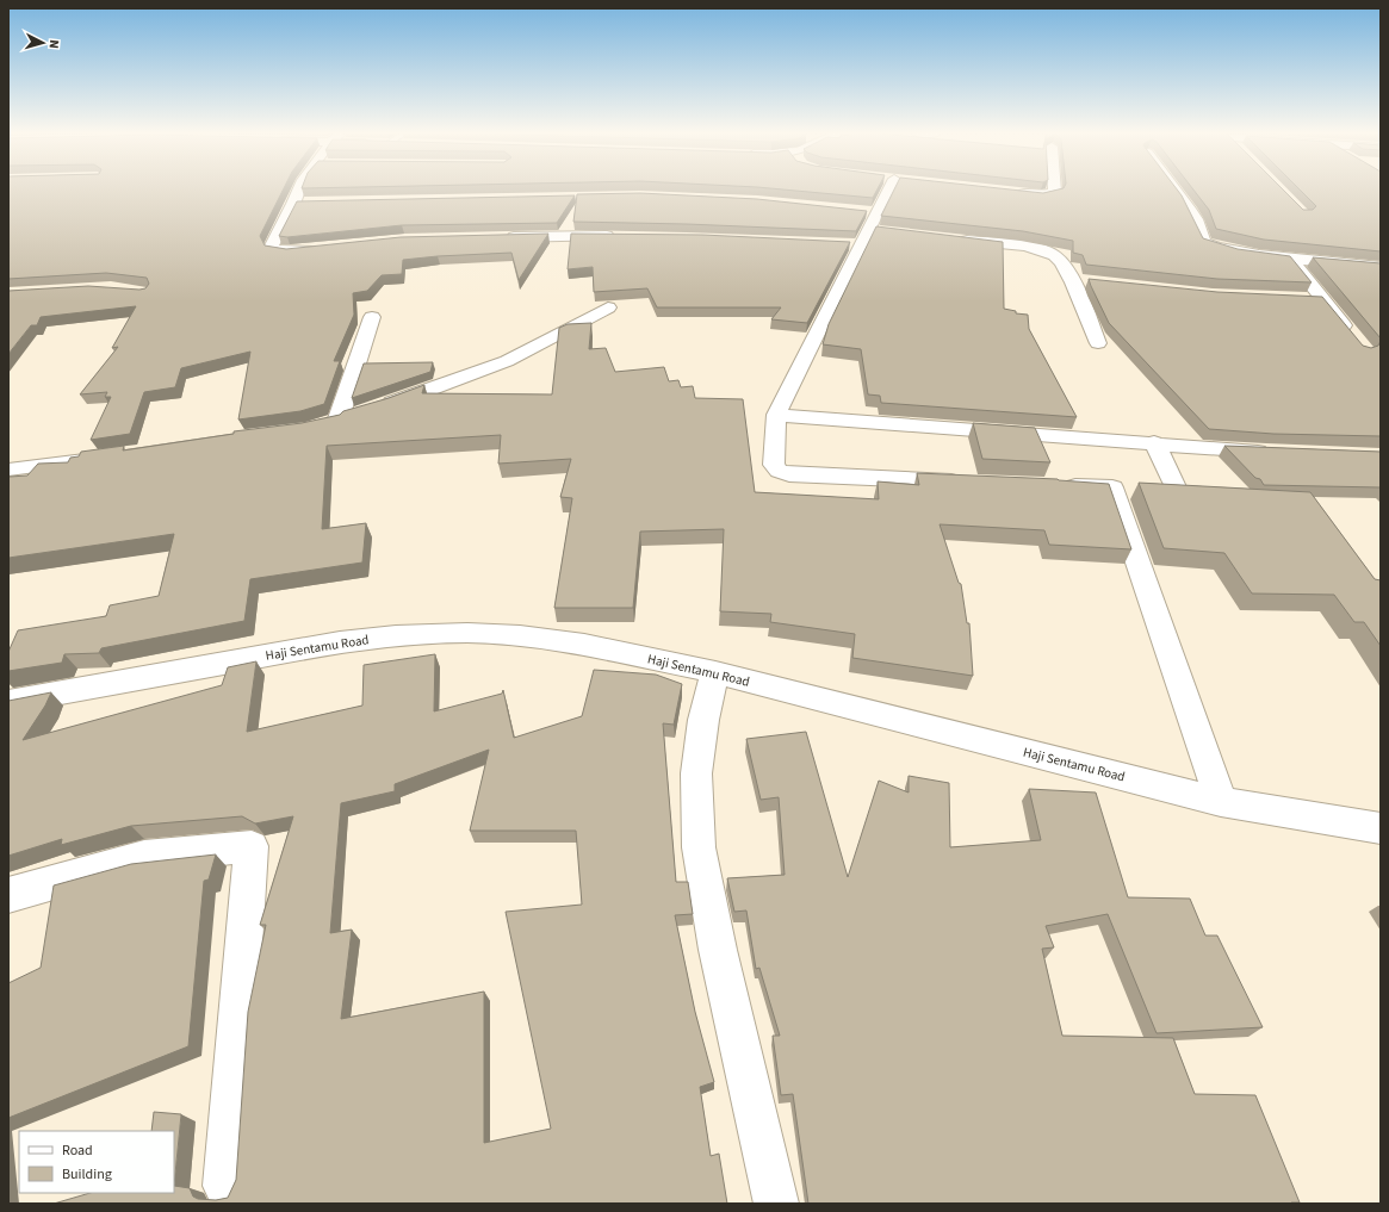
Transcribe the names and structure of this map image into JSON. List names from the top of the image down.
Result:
{
  "streets": {
    "street": ["Haji Sentamu Road"]
  },
  "legend": ["Road", "Building"],
  "north": "right"
}
